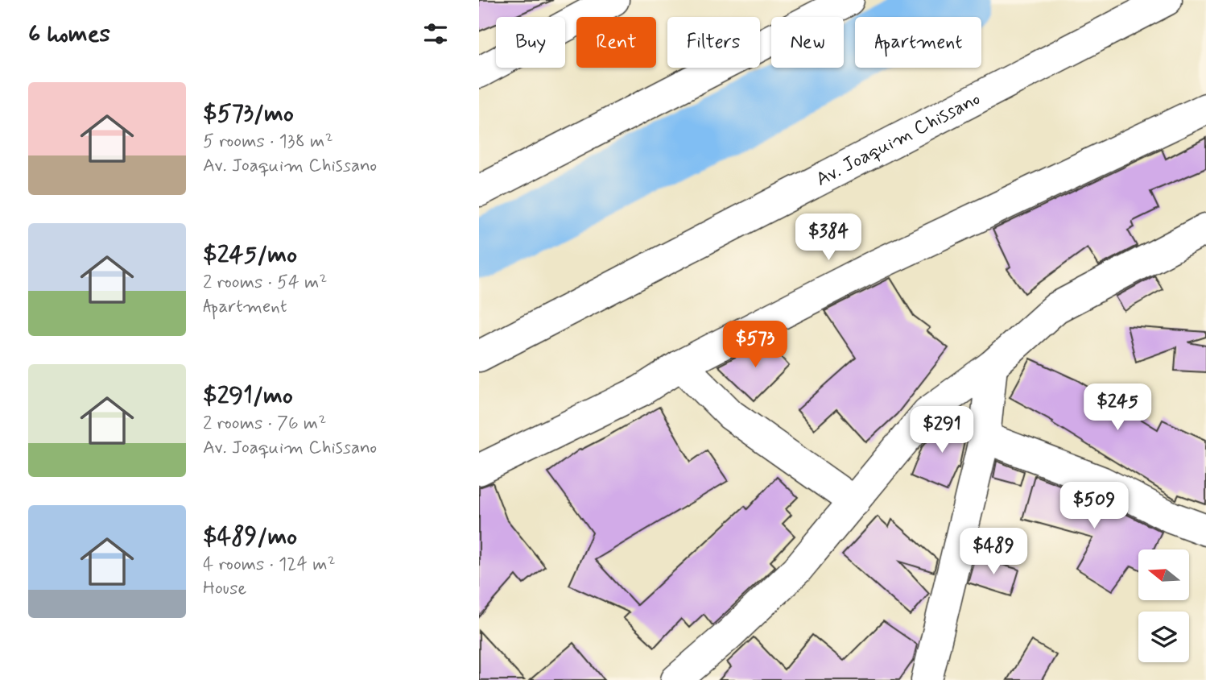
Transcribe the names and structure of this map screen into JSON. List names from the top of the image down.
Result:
{
  "streets": {
    "street": ["Av. Joaquim Chissano"]
  },
  "north": "left",
  "page": {
    "heading": "6 homes",
    "chip": [
      "Buy",
      "Rent",
      "Filters",
      "New",
      "Apartment"
    ],
    "list": [
      {
        "name": "$573/mo",
        "note": "5 rooms · 138 m² · Av. Joaquim Chissano"
      },
      {
        "name": "$245/mo",
        "note": "2 rooms · 54 m² · Apartment"
      },
      {
        "name": "$291/mo",
        "note": "2 rooms · 76 m² · Av. Joaquim Chissano"
      },
      {
        "name": "$489/mo",
        "note": "4 rooms · 124 m² · House"
      }
    ],
    "price": [
      "$384",
      "$573",
      "$245",
      "$291",
      "$509",
      "$489"
    ]
  }
}
